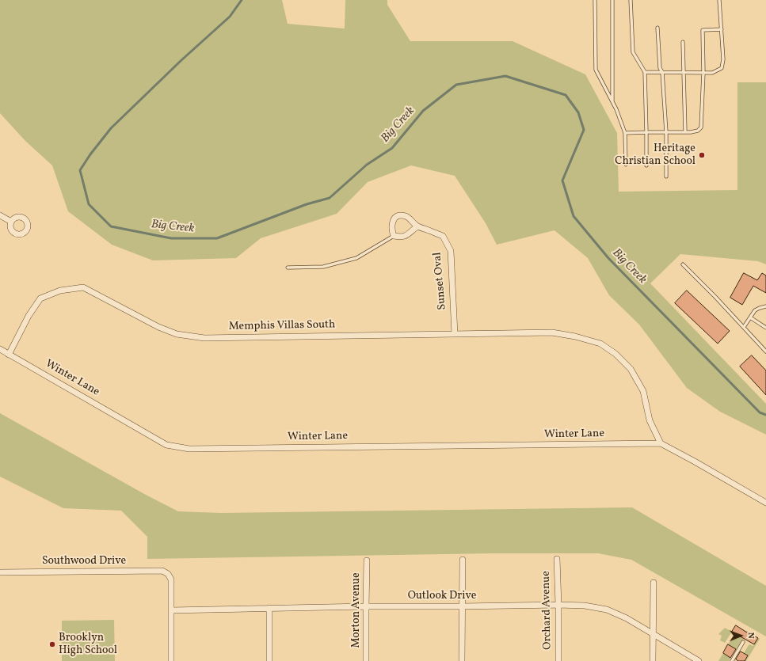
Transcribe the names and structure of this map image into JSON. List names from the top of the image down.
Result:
{
  "streets": {
    "street": [
      "Sunset Oval",
      "Memphis Villas South",
      "Winter Lane",
      "Southwood Drive",
      "Outlook Drive",
      "Morton Avenue",
      "Orchard Avenue"
    ]
  },
  "crossings": [
    ["Sunset Oval", "Memphis Villas South"],
    ["Memphis Villas South", "Winter Lane"],
    ["Southwood Drive", "Outlook Drive"],
    ["Outlook Drive", "Morton Avenue"],
    ["Outlook Drive", "Orchard Avenue"]
  ],
  "water": ["Big Creek"],
  "places": ["Heritage Christian School", "Brooklyn High School"],
  "north": "right"
}
